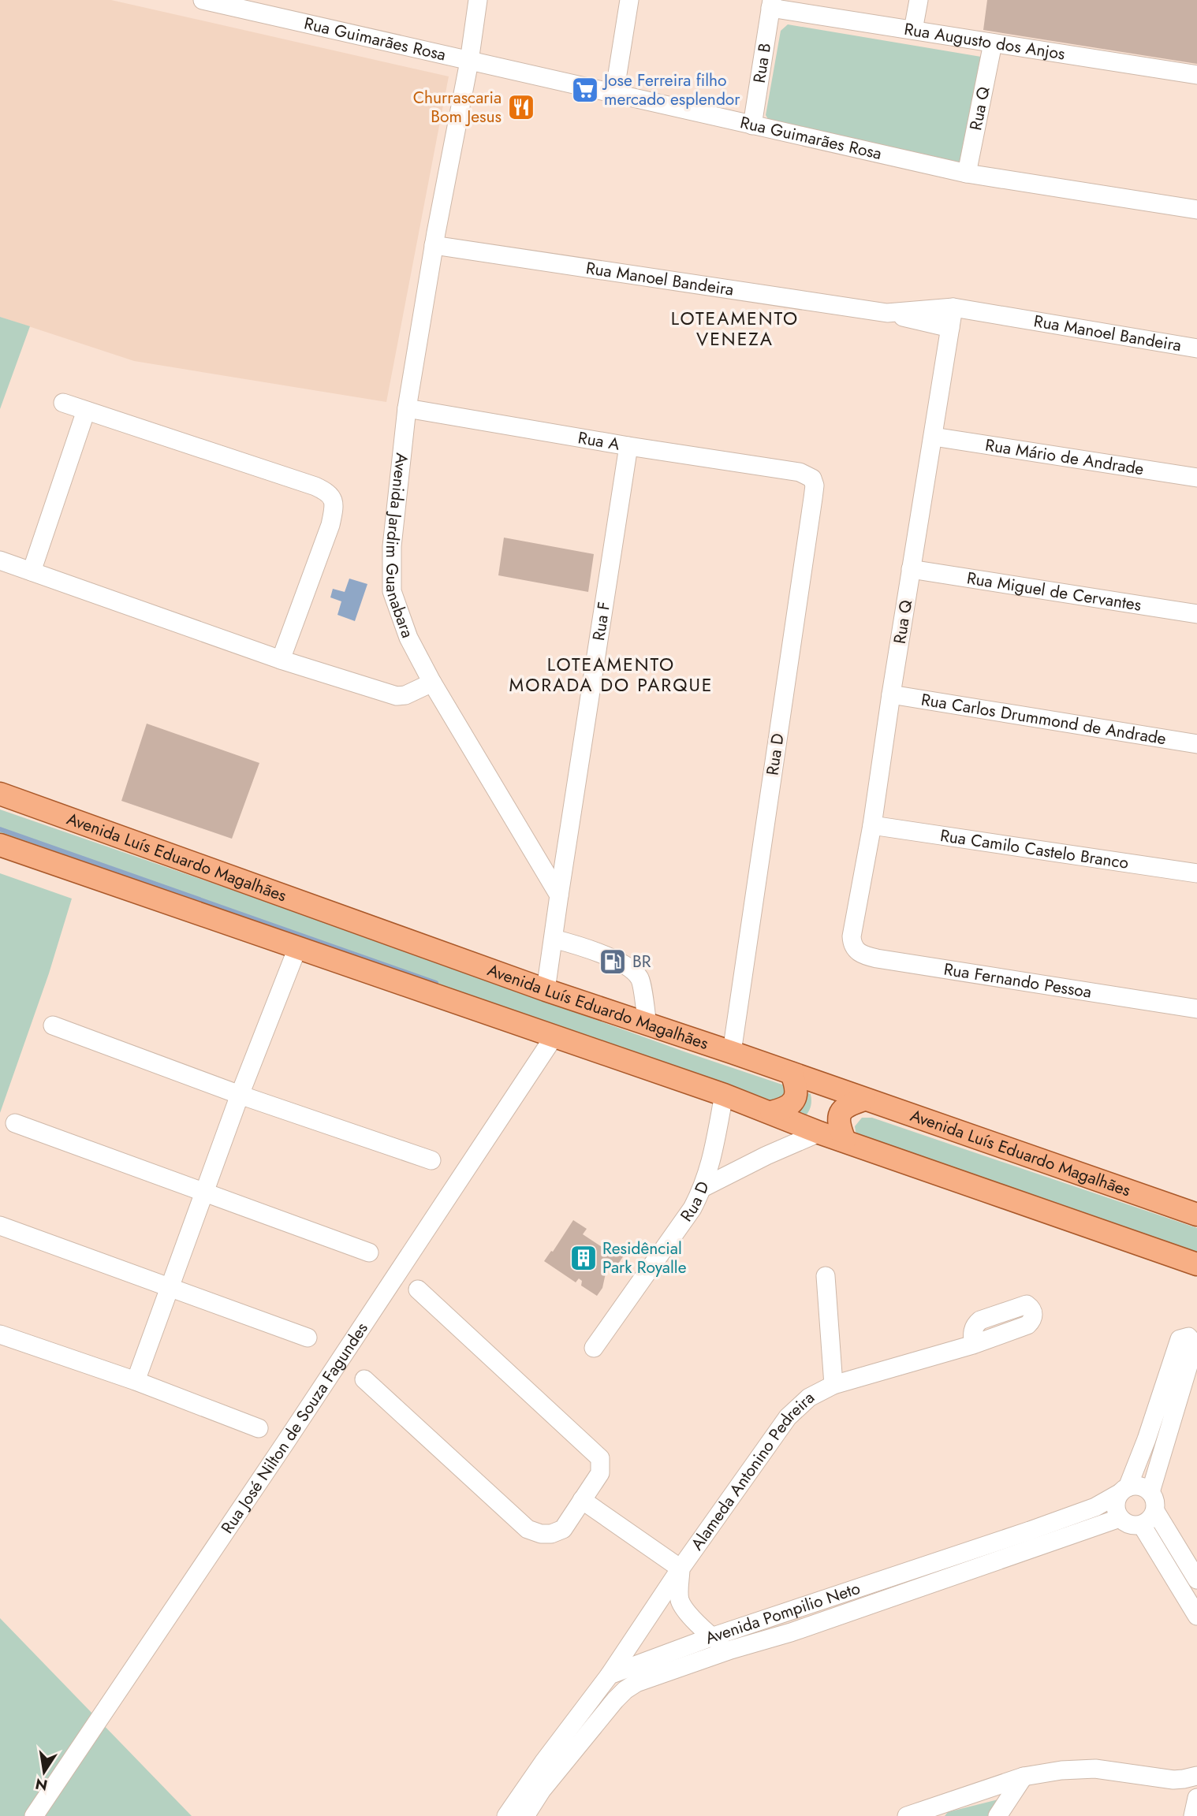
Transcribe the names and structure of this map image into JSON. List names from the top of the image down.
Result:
{
  "streets": {
    "main road": ["Avenida Luís Eduardo Magalhães"],
    "street": [
      "Rua Guimarães Rosa",
      "Rua Augusto dos Anjos",
      "Rua B",
      "Rua Q",
      "Rua Manoel Bandeira",
      "Rua A",
      "Rua Mário de Andrade",
      "Avenida Jardim Guanabara",
      "Rua Miguel de Cervantes",
      "Rua F",
      "Rua Carlos Drummond de Andrade",
      "Rua D",
      "Rua Camilo Castelo Branco",
      "Rua Fernando Pessoa",
      "Rua José Nilton de Souza Fagundes",
      "Alameda Antonino Pedreira",
      "Avenida Pompilio Neto"
    ]
  },
  "crossings": [
    ["Rua Guimarães Rosa", "Rua B"],
    ["Rua Guimarães Rosa", "Rua Q"],
    ["Rua Guimarães Rosa", "Avenida Jardim Guanabara"],
    ["Rua Augusto dos Anjos", "Rua B"],
    ["Rua Augusto dos Anjos", "Rua Q"],
    ["Rua Q", "Rua Manoel Bandeira"],
    ["Rua Q", "Rua Mário de Andrade"],
    ["Rua Q", "Rua Miguel de Cervantes"],
    ["Rua Q", "Rua Carlos Drummond de Andrade"],
    ["Rua Q", "Rua Camilo Castelo Branco"],
    ["Rua Q", "Rua Fernando Pessoa"],
    ["Rua Manoel Bandeira", "Avenida Jardim Guanabara"],
    ["Rua A", "Avenida Jardim Guanabara"],
    ["Rua A", "Rua F"],
    ["Rua A", "Rua D"],
    ["Avenida Jardim Guanabara", "Rua F"],
    ["Rua D", "Avenida Luís Eduardo Magalhães"],
    ["Alameda Antonino Pedreira", "Avenida Pompilio Neto"]
  ],
  "districts": ["LOTEAMENTO VENEZA", "LOTEAMENTO MORADA DO PARQUE"],
  "places": {
    "supermarket": ["Jose Ferreira filho mercado esplendor"],
    "restaurant": ["Churrascaria Bom Jesus"],
    "fuel station": ["BR"],
    "building": ["Residêncial Park Royalle"]
  },
  "north": "bottom"
}
